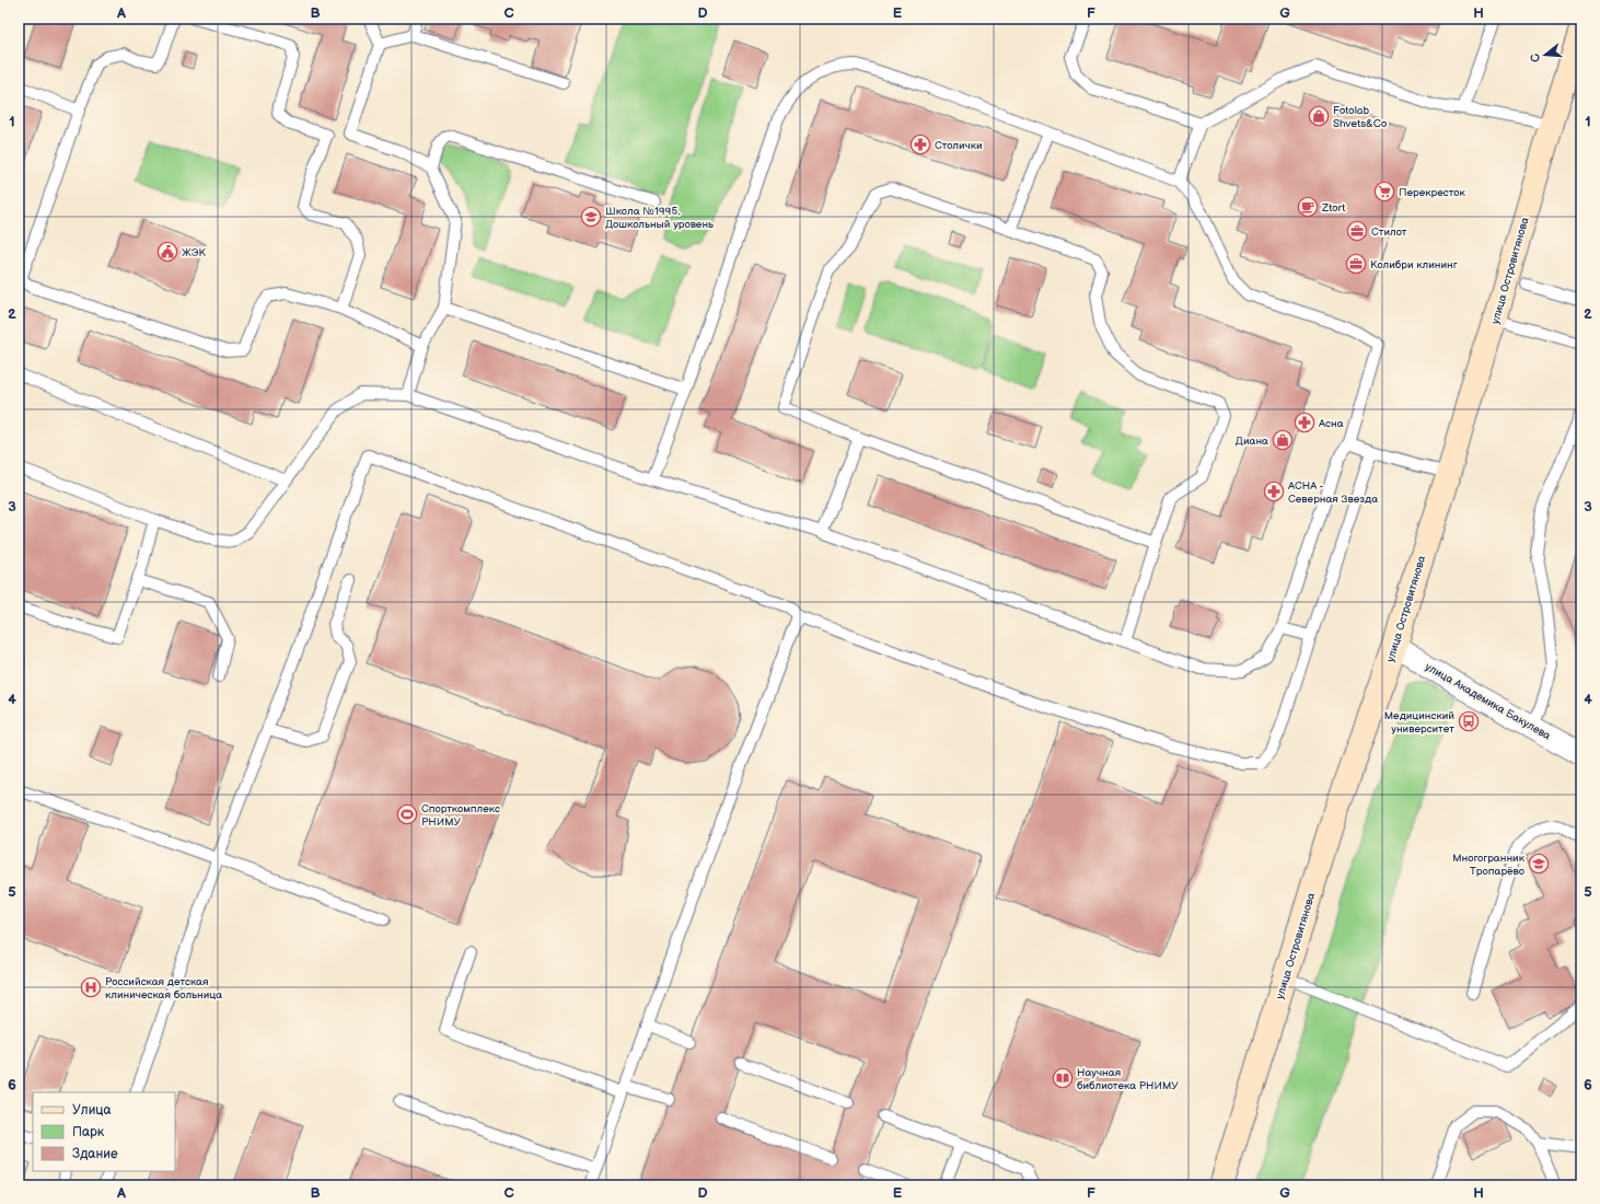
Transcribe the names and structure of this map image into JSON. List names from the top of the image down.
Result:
{
  "streets": {
    "main road": ["улица Островитянова"],
    "street": ["улица Академика Бакулева"]
  },
  "crossings": [
    ["улица Островитянова", "улица Академика Бакулева"]
  ],
  "places": {
    "shop": ["Fotolab Shvets&Co", "Диана"],
    "pharmacy": ["Столички", "Асна", "АСНА - Северная Звезда"],
    "supermarket": ["Перекресток"],
    "cafe": ["Ztort"],
    "school or university": ["Школа №1995. Дошкольный уровень", "Многогранник Тропарёво"],
    "office": ["Стилот", "Колибри клининг"],
    "public building": ["ЖЭК"],
    "bus stop": ["Медицинский университет"],
    "sports": ["Спорткомплекс РНИМУ"],
    "hospital": ["Российская детская клиническая больница"],
    "library": ["Научная библиотека РНИМУ"]
  },
  "legend": ["Улица", "Парк", "Здание"],
  "north": "left",
  "grid": {
    "columns": [
      "A",
      "B",
      "C",
      "D",
      "E",
      "F",
      "G",
      "H"
    ],
    "rows": [
      "1",
      "2",
      "3",
      "4",
      "5",
      "6"
    ]
  }
}
